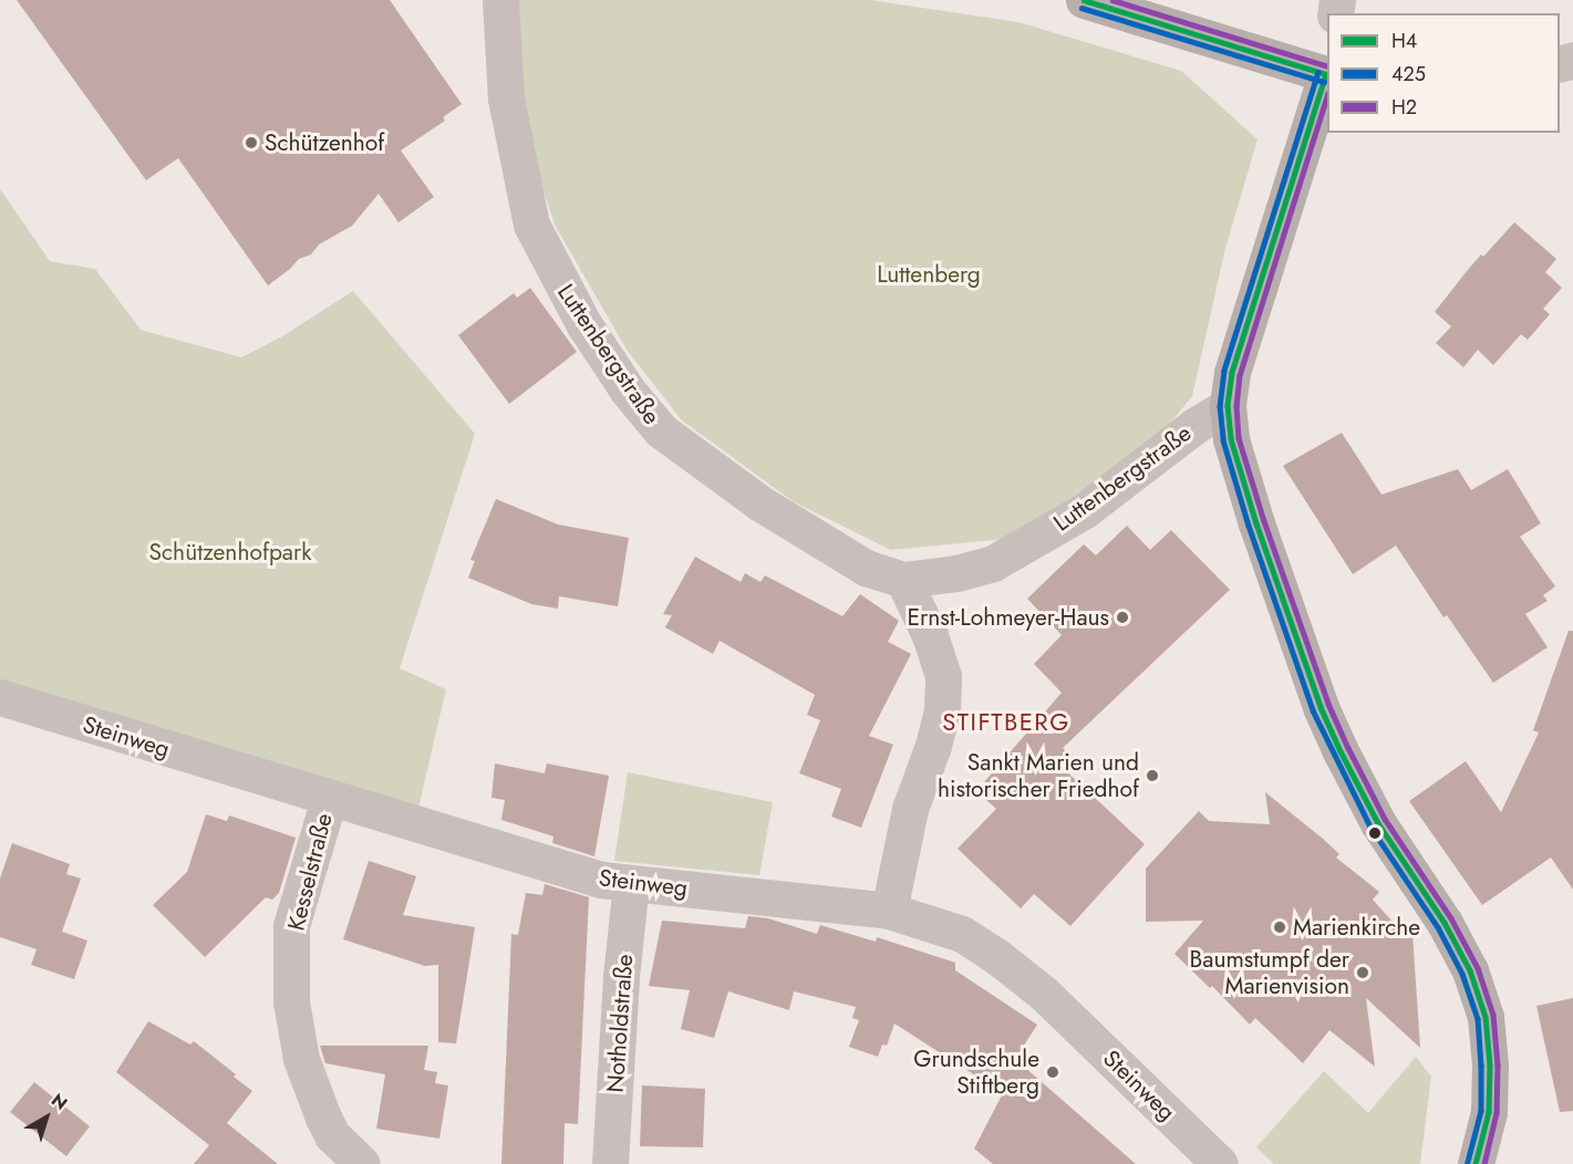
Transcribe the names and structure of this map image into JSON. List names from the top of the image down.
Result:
{
  "streets": {
    "street": [
      "Luttenbergstraße",
      "Steinweg",
      "Kesselstraße",
      "Notholdstraße"
    ]
  },
  "crossings": [
    ["Steinweg", "Kesselstraße"],
    ["Steinweg", "Notholdstraße"]
  ],
  "districts": ["STIFTBERG"],
  "parks": ["Luttenberg", "Schützenhofpark"],
  "places": [
    "Schützenhof",
    "Ernst-Lohmeyer-Haus",
    "Sankt Marien und historischer Friedhof",
    "Marienkirche",
    "Baumstumpf der Marienvision",
    "Grundschule Stiftberg"
  ],
  "lines": ["transit line H4", "transit line H2", "transit line 425"],
  "legend": ["H4", "425", "H2"],
  "north": "top right"
}
